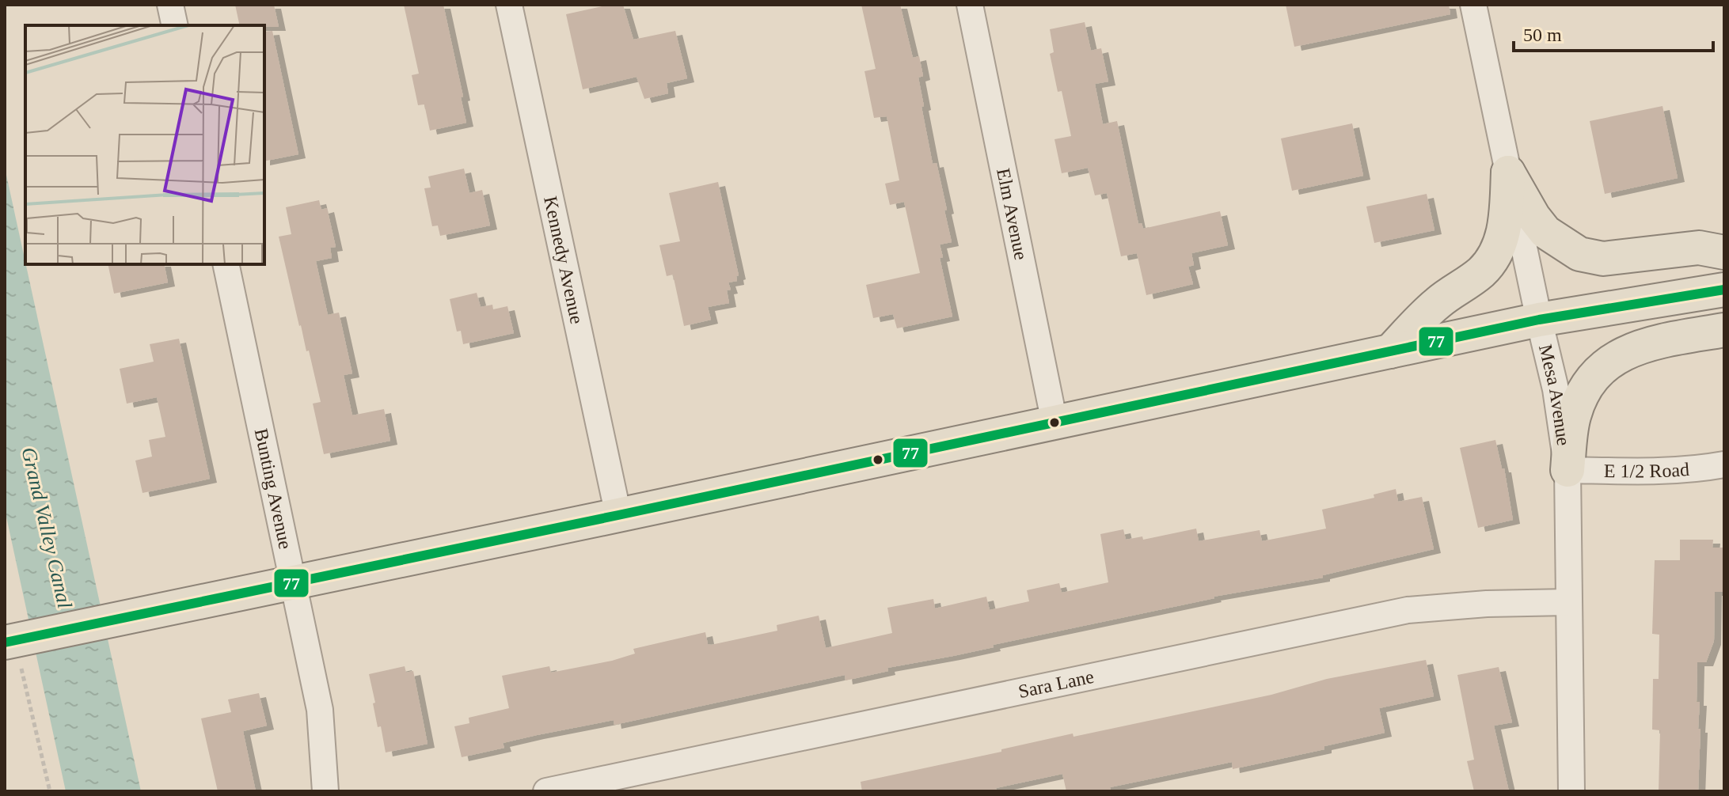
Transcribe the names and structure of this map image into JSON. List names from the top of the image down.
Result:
{
  "streets": {
    "street": [
      "Elm Avenue",
      "Kennedy Avenue",
      "Mesa Avenue",
      "E 1/2 Road",
      "Bunting Avenue",
      "Sara Lane"
    ]
  },
  "crossings": [
    ["Mesa Avenue", "E 1/2 Road"],
    ["Mesa Avenue", "Sara Lane"]
  ],
  "water": ["Grand Valley Canal"],
  "lines": ["transit line 77"],
  "scale_bar": "50 m"
}
